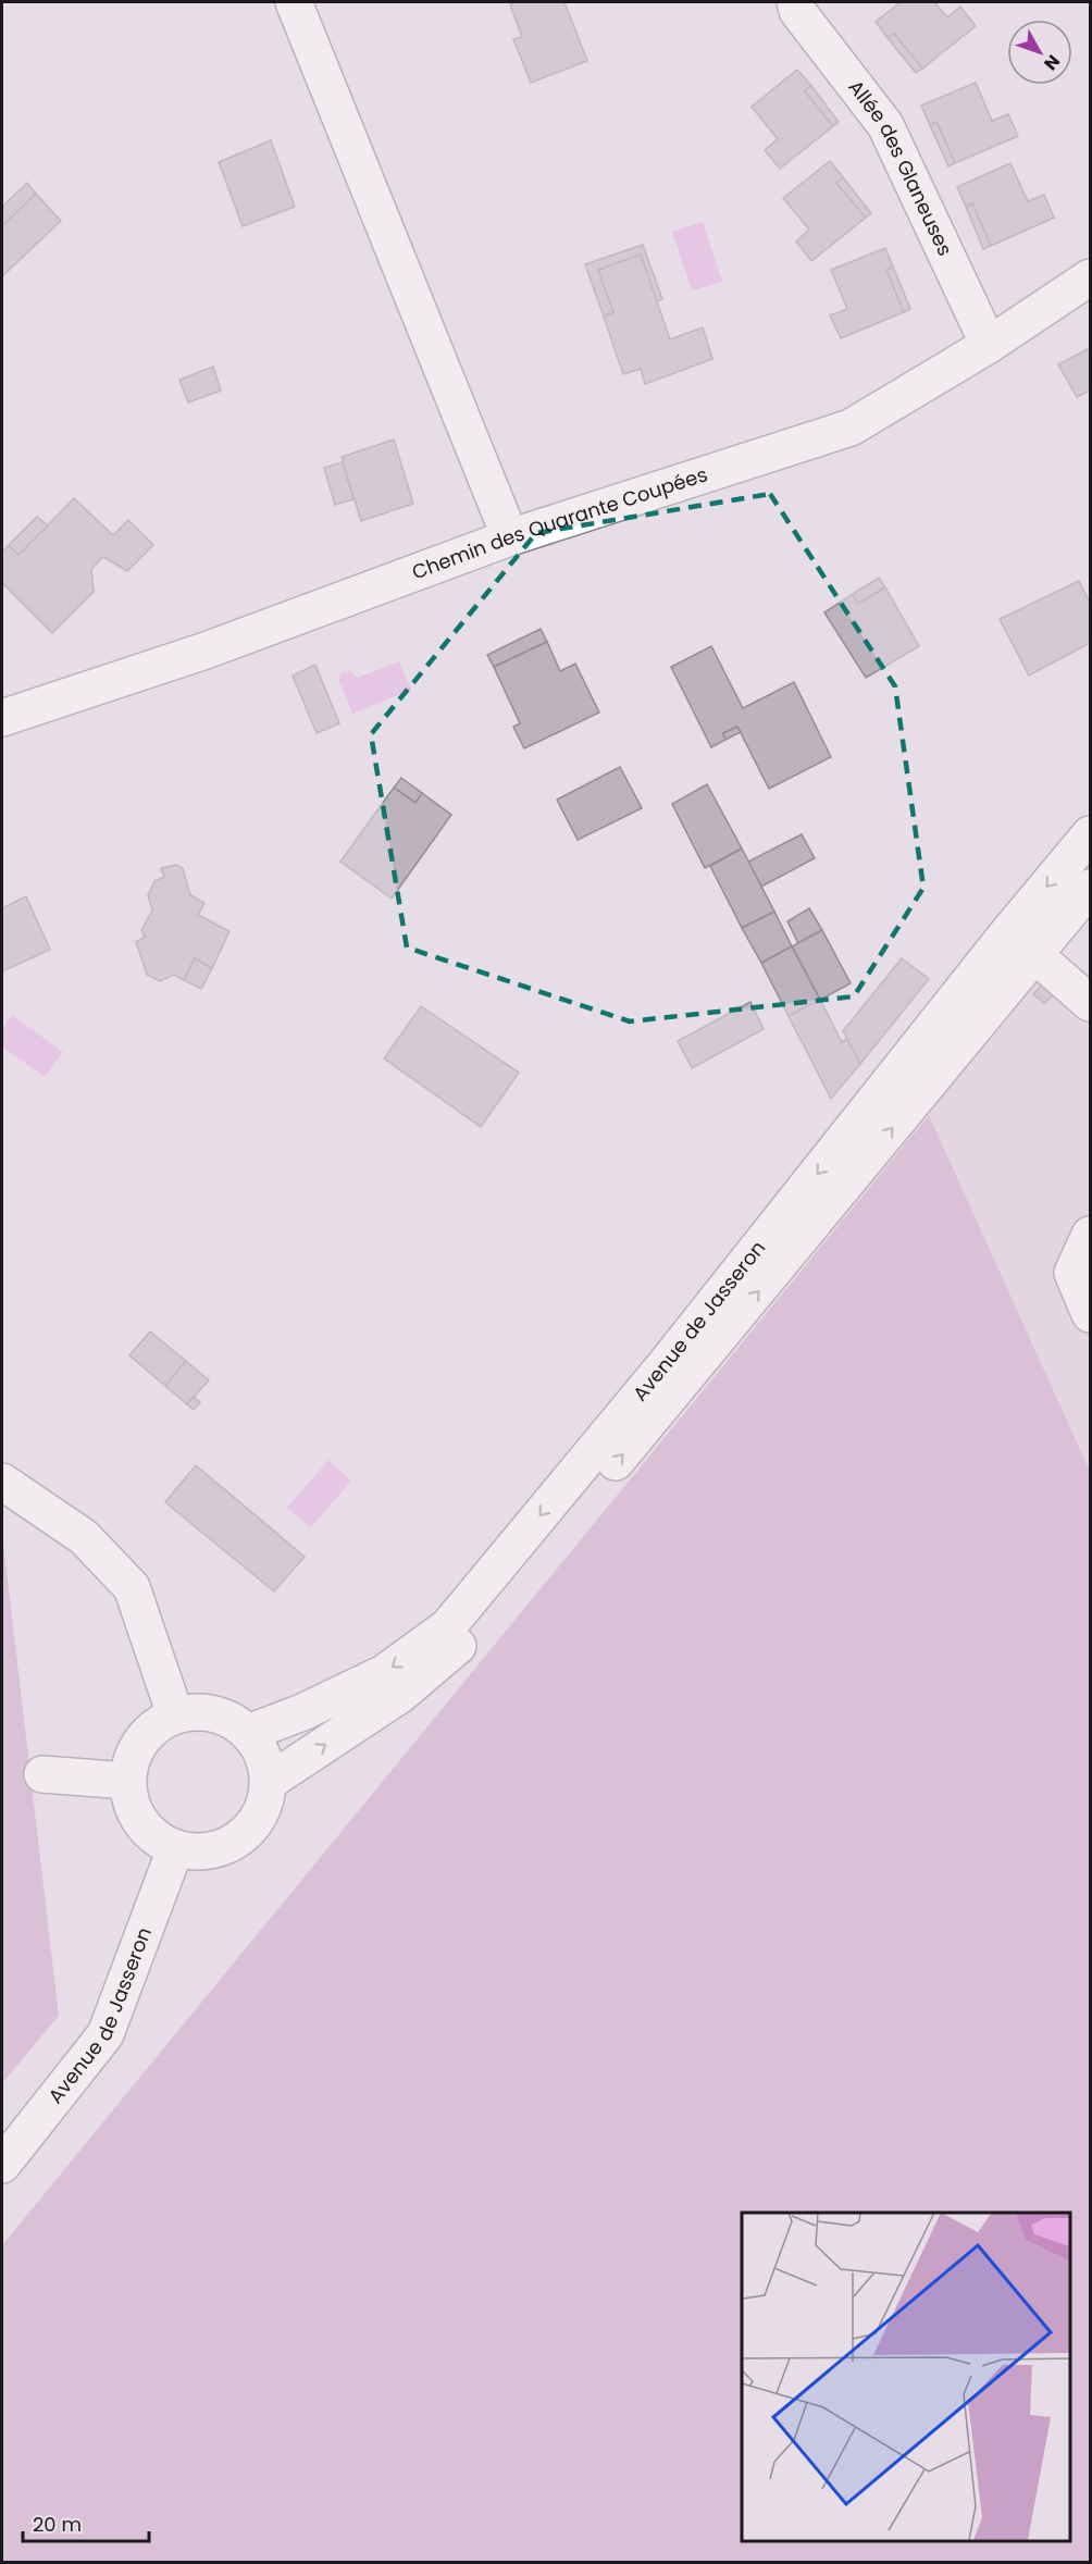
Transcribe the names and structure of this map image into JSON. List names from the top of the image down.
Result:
{
  "streets": {
    "main road": ["Allée des Glaneuses", "Chemin des Quarante Coupées", "Avenue de Jasseron"]
  },
  "crossings": [
    ["Allée des Glaneuses", "Chemin des Quarante Coupées"]
  ],
  "scale_bar": "20 m",
  "north": "bottom right"
}
